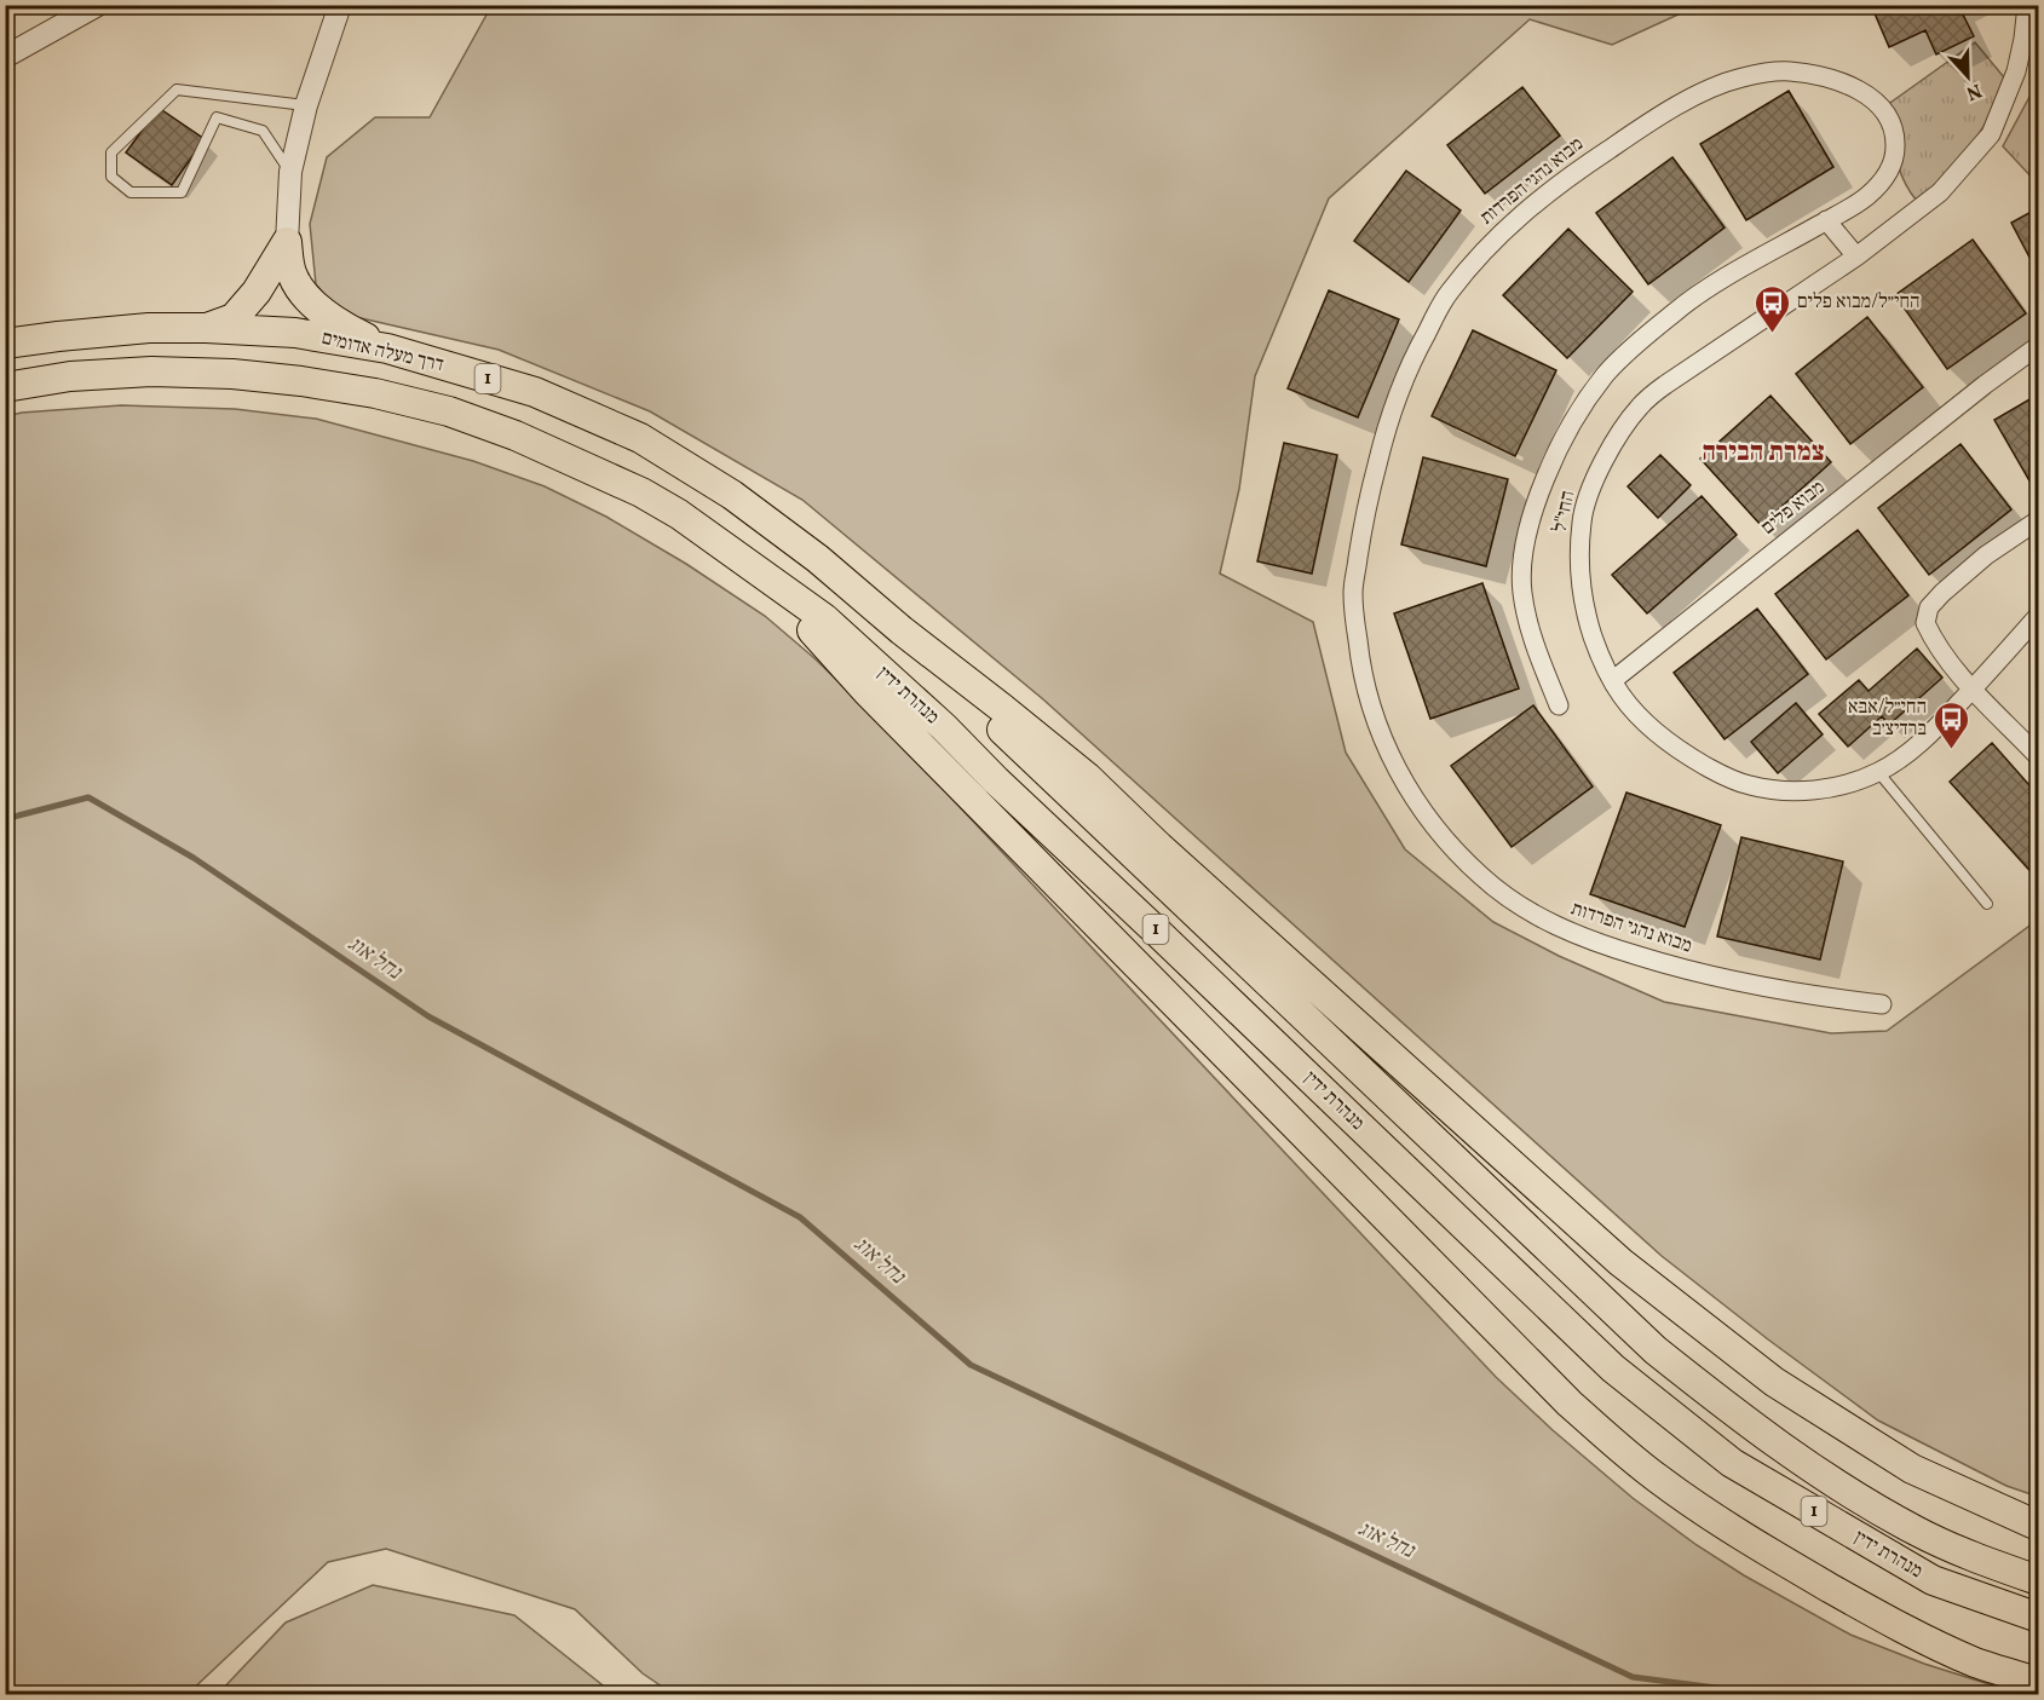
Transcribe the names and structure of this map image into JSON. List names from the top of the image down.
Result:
{
  "streets": {
    "highway": ["דרך מעלה אדומים", "1", "מנהרת ידין"],
    "street": ["מבוא נהגי הפרדות", "מבוא פלים", "החי\"ל"]
  },
  "crossings": [
    ["דרך מעלה אדומים", "מנהרת ידין"],
    ["מבוא פלים", "החי\"ל"]
  ],
  "districts": ["צמרת הבירה"],
  "water": ["נחל אוג"],
  "places": {
    "bus stop": ["החי״ל/מבוא פלים", "החי״ל/אבא ברדיצ׳ב"]
  },
  "north": "bottom"
}
